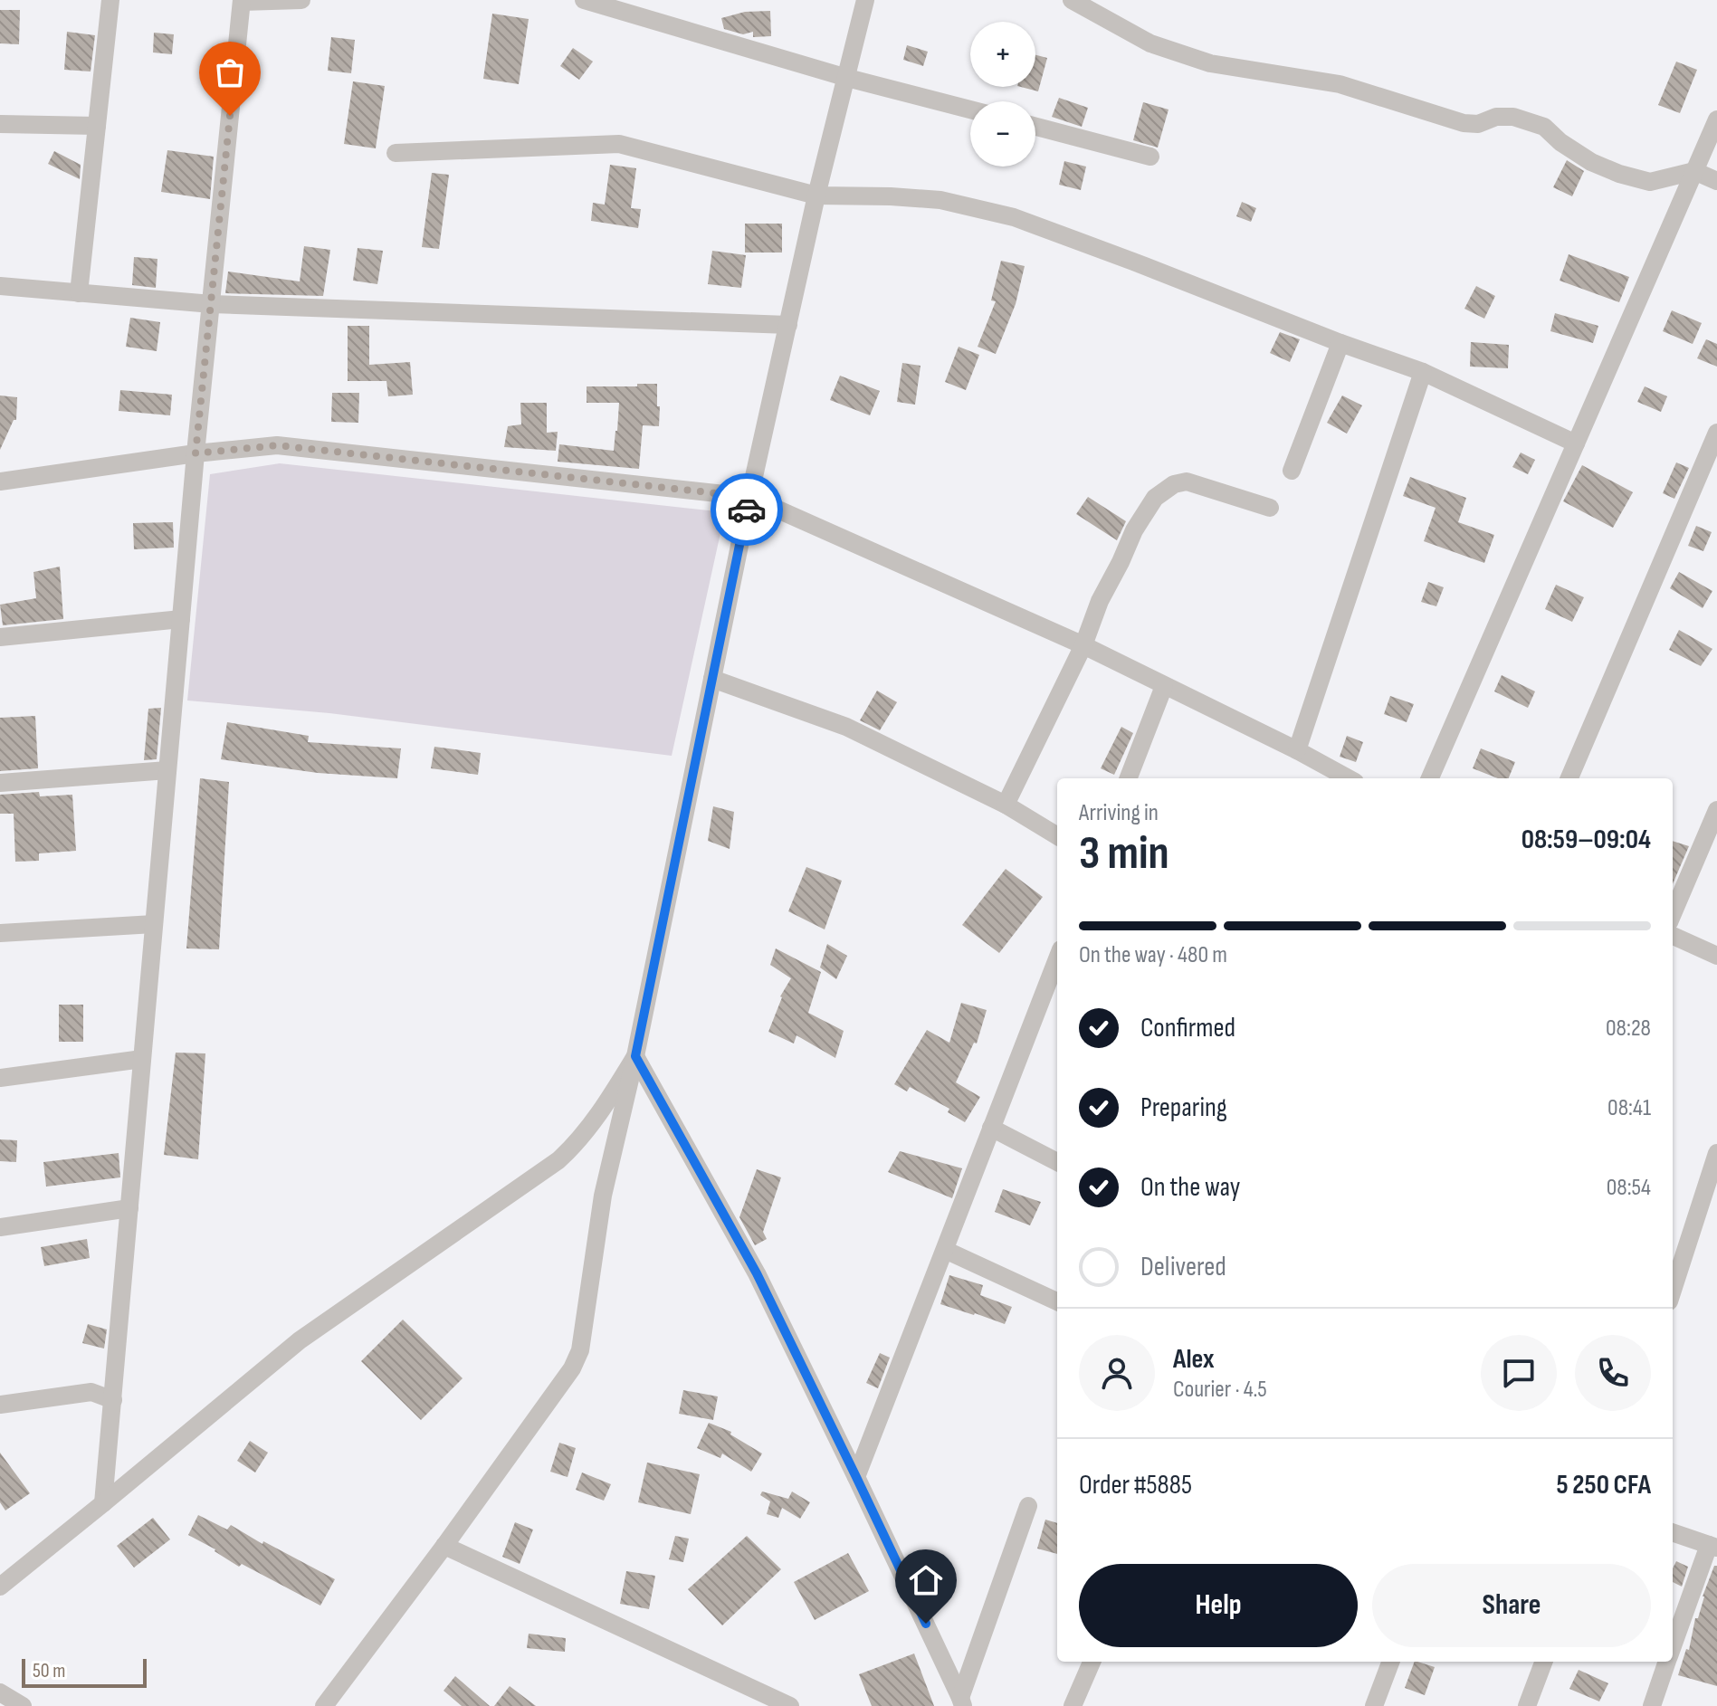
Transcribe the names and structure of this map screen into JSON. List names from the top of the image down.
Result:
{
  "scale_bar": "50 m",
  "page": {
    "map_buttons": ["+", "−"],
    "heading": ["3 min", "Arriving in", "08:59–09:04"],
    "panel": [
      "Alex",
      "Courier · 4.5",
      "Order #5885",
      "5 250 CFA"
    ],
    "bar": "On the way · 480 m",
    "list": [
      ["Confirmed", "08:28"],
      ["Preparing", "08:41"],
      ["On the way", "08:54"],
      "Delivered"
    ],
    "buttons": ["Help", "Share"],
    "scale": "50 m"
  }
}
